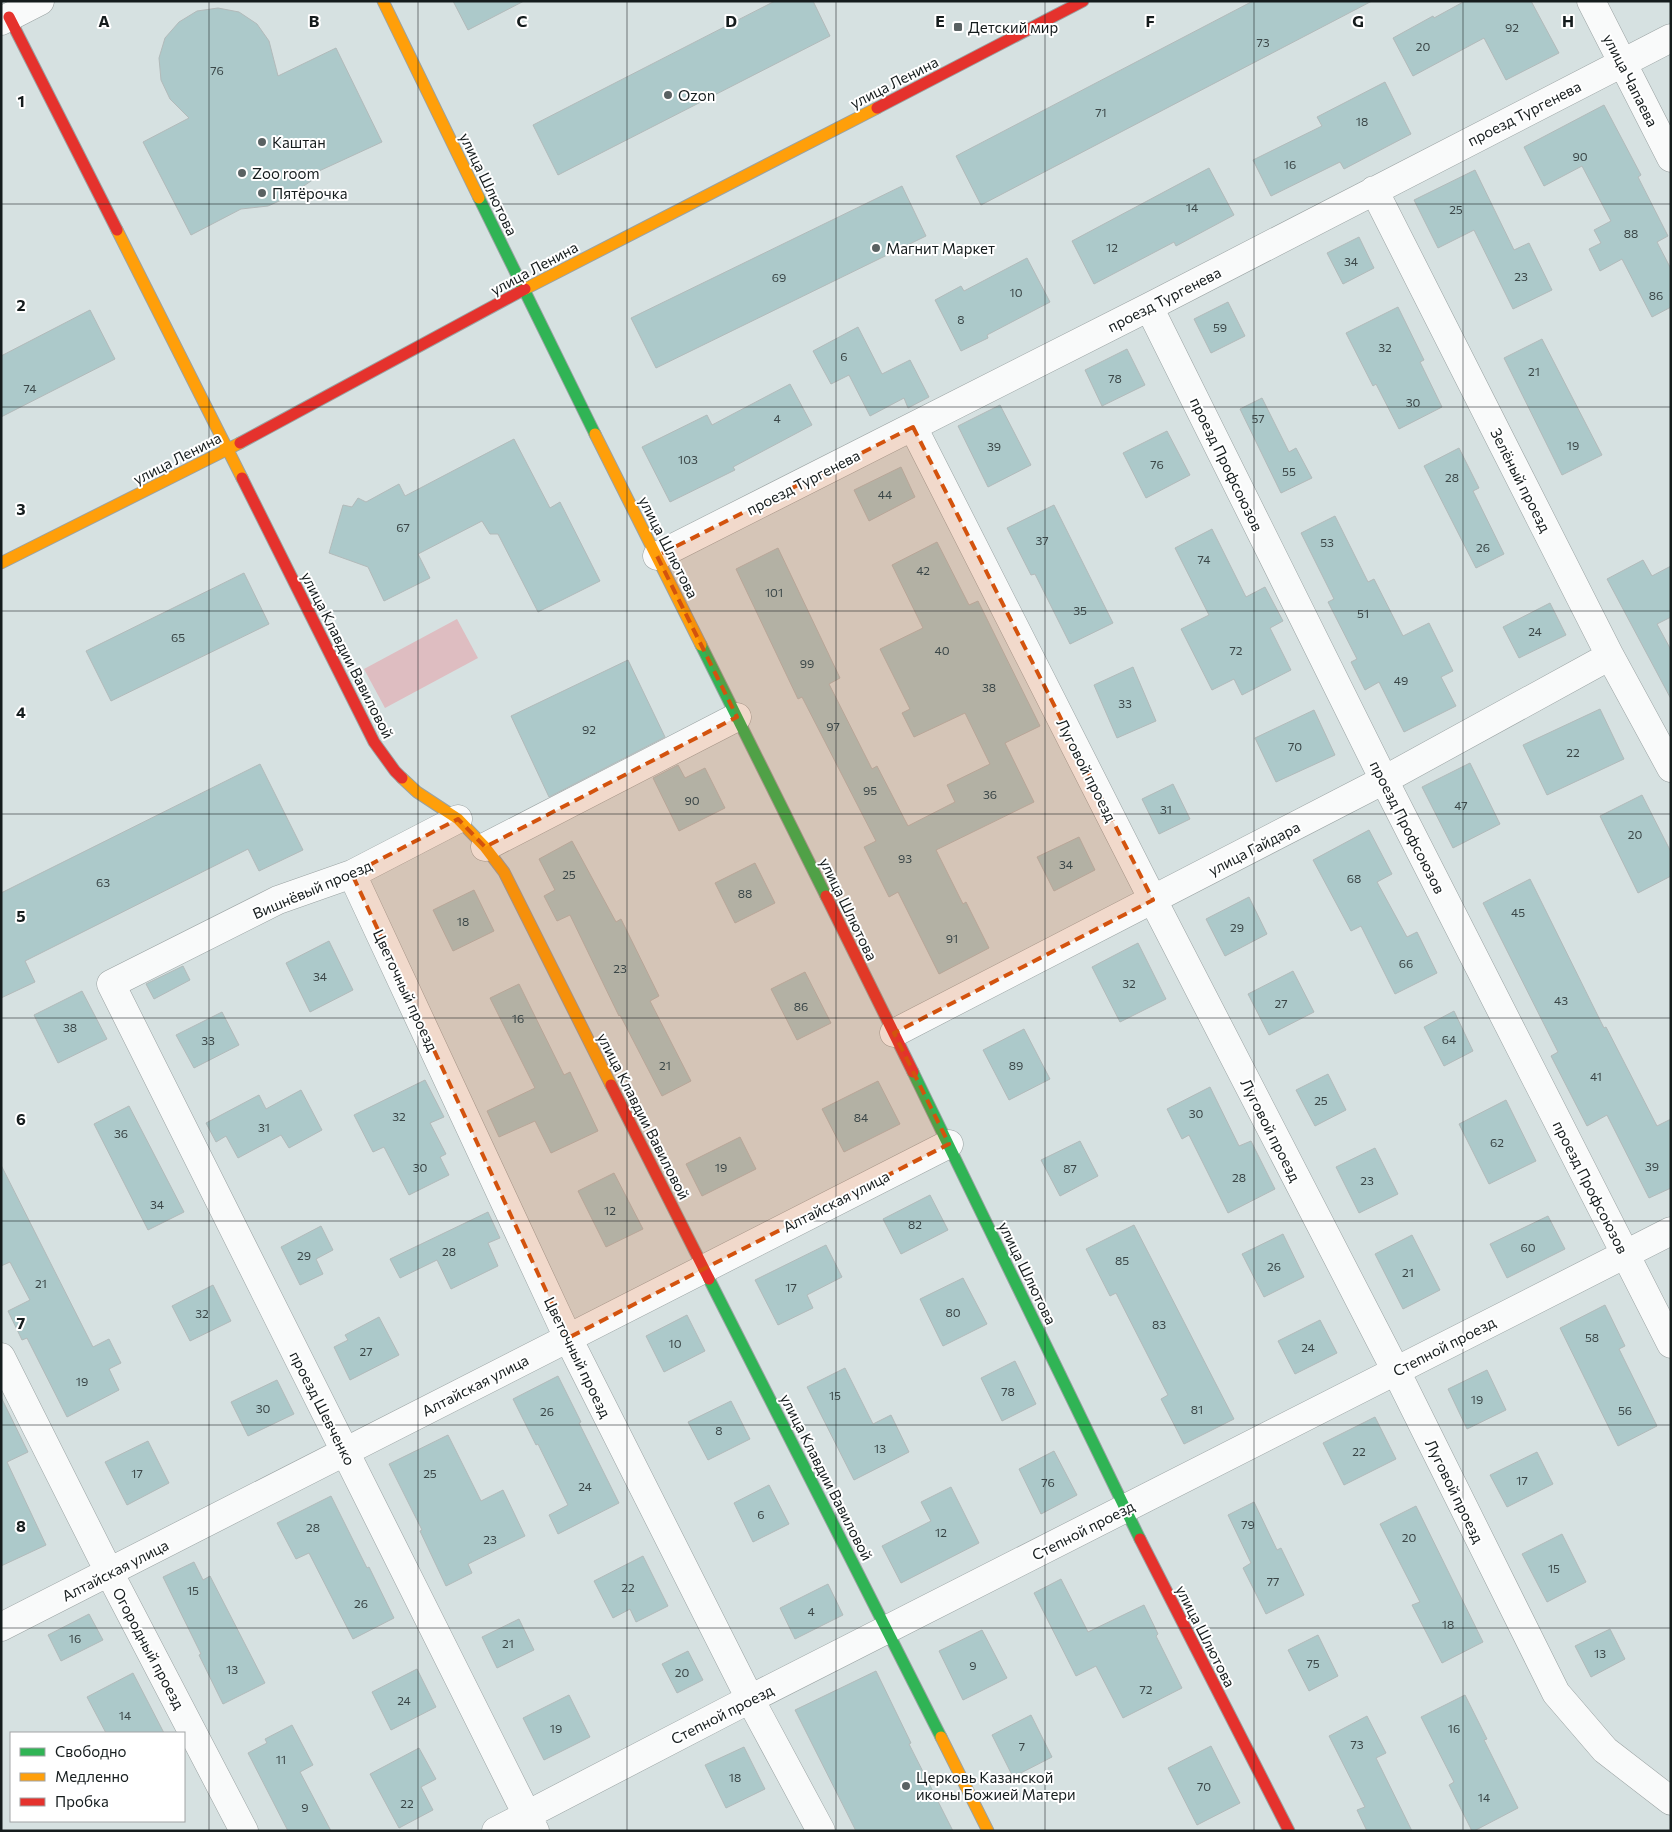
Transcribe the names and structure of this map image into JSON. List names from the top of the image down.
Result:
{
  "streets": {
    "main road": ["улица Ленина", "улица Шлютова", "улица Клавдии Вавиловой"],
    "street": [
      "улица Чапаева",
      "проезд Тургенева",
      "проезд Профсоюзов",
      "Зелёный проезд",
      "Луговой проезд",
      "улица Гайдара",
      "Вишнёвый проезд",
      "Цветочный проезд",
      "Алтайская улица",
      "Степной проезд",
      "проезд Шевченко",
      "Огородный проезд"
    ]
  },
  "crossings": [
    ["улица Чапаева", "проезд Тургенева"],
    ["улица Ленина", "улица Шлютова"],
    ["улица Ленина", "улица Клавдии Вавиловой"],
    ["проезд Тургенева", "улица Шлютова"],
    ["проезд Тургенева", "проезд Профсоюзов"],
    ["проезд Тургенева", "Зелёный проезд"],
    ["проезд Тургенева", "Луговой проезд"],
    ["улица Шлютова", "улица Гайдара"],
    ["улица Шлютова", "Алтайская улица"],
    ["улица Шлютова", "Степной проезд"],
    ["проезд Профсоюзов", "улица Гайдара"],
    ["проезд Профсоюзов", "Степной проезд"],
    ["Зелёный проезд", "улица Гайдара"],
    ["улица Клавдии Вавиловой", "Вишнёвый проезд"],
    ["улица Клавдии Вавиловой", "Алтайская улица"],
    ["улица Клавдии Вавиловой", "Степной проезд"],
    ["Луговой проезд", "улица Гайдара"],
    ["Луговой проезд", "Степной проезд"],
    ["Вишнёвый проезд", "Цветочный проезд"],
    ["Вишнёвый проезд", "проезд Шевченко"],
    ["Цветочный проезд", "Алтайская улица"],
    ["Цветочный проезд", "Степной проезд"],
    ["Алтайская улица", "проезд Шевченко"],
    ["Алтайская улица", "Огородный проезд"],
    ["Степной проезд", "проезд Шевченко"]
  ],
  "places": {
    "transit": ["Детский мир"],
    "other": [
      "Ozon",
      "Каштан",
      "Zoo room",
      "Пятёрочка",
      "Магнит Маркет",
      "Церковь Казанской иконы Божией Матери"
    ]
  },
  "house_numbers": [
    "92",
    "73",
    "20",
    "76",
    "71",
    "18",
    "90",
    "16",
    "14",
    "25",
    "88",
    "12",
    "34",
    "23",
    "69",
    "10",
    "86",
    "8",
    "59",
    "32",
    "6",
    "21",
    "78",
    "74",
    "30",
    "4",
    "57",
    "19",
    "39",
    "103",
    "76",
    "55",
    "28",
    "44",
    "67",
    "37",
    "53",
    "26",
    "74",
    "42",
    "101",
    "35",
    "51",
    "24",
    "65",
    "40",
    "72",
    "99",
    "49",
    "38",
    "33",
    "97",
    "92",
    "70",
    "22",
    "95",
    "36",
    "90",
    "47",
    "31",
    "20",
    "93",
    "34",
    "25",
    "68",
    "63",
    "88",
    "45",
    "18",
    "29",
    "91",
    "66",
    "23",
    "34",
    "32",
    "43",
    "27",
    "86",
    "16",
    "38",
    "64",
    "33",
    "21",
    "89",
    "41",
    "25",
    "30",
    "32",
    "84",
    "31",
    "36",
    "62",
    "39",
    "30",
    "19",
    "87",
    "28",
    "23",
    "34",
    "12",
    "82",
    "60",
    "28",
    "29",
    "85",
    "26",
    "21",
    "21",
    "17",
    "80",
    "32",
    "83",
    "58",
    "10",
    "24",
    "27",
    "19",
    "78",
    "15",
    "19",
    "30",
    "81",
    "56",
    "26",
    "8",
    "13",
    "22",
    "17",
    "25",
    "17",
    "76",
    "24",
    "6",
    "79",
    "28",
    "12",
    "20",
    "23",
    "15",
    "77",
    "22",
    "15",
    "26",
    "4",
    "18",
    "16",
    "21",
    "13",
    "75",
    "9",
    "13",
    "20",
    "72",
    "24",
    "14",
    "19",
    "16",
    "73",
    "7",
    "11",
    "18",
    "70",
    "14",
    "22",
    "9"
  ],
  "legend": ["Свободно", "Медленно", "Пробка"],
  "grid": {
    "columns": [
      "A",
      "B",
      "C",
      "D",
      "E",
      "F",
      "G",
      "H"
    ],
    "rows": [
      "1",
      "2",
      "3",
      "4",
      "5",
      "6",
      "7",
      "8"
    ]
  }
}
